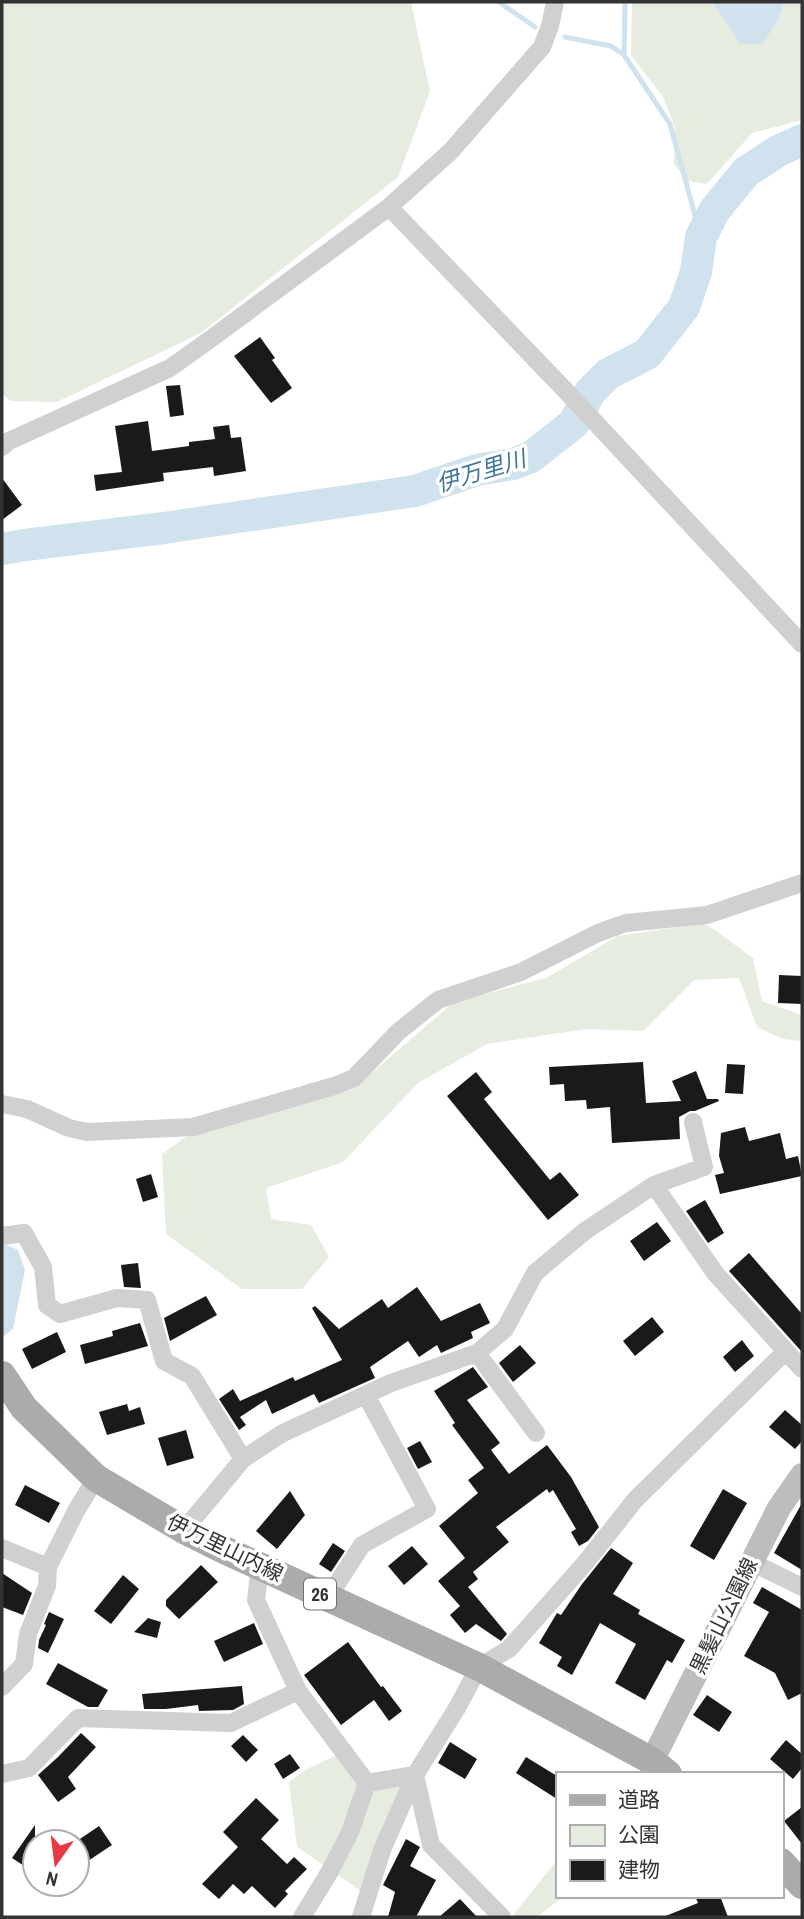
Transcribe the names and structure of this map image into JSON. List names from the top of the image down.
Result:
{
  "streets": {
    "main road": ["伊万里山内線", "26", "黒髪山公園線"]
  },
  "crossings": [
    ["伊万里山内線", "黒髪山公園線"]
  ],
  "water": ["伊万里川"],
  "legend": ["道路", "公園", "建物"],
  "north": "bottom"
}
